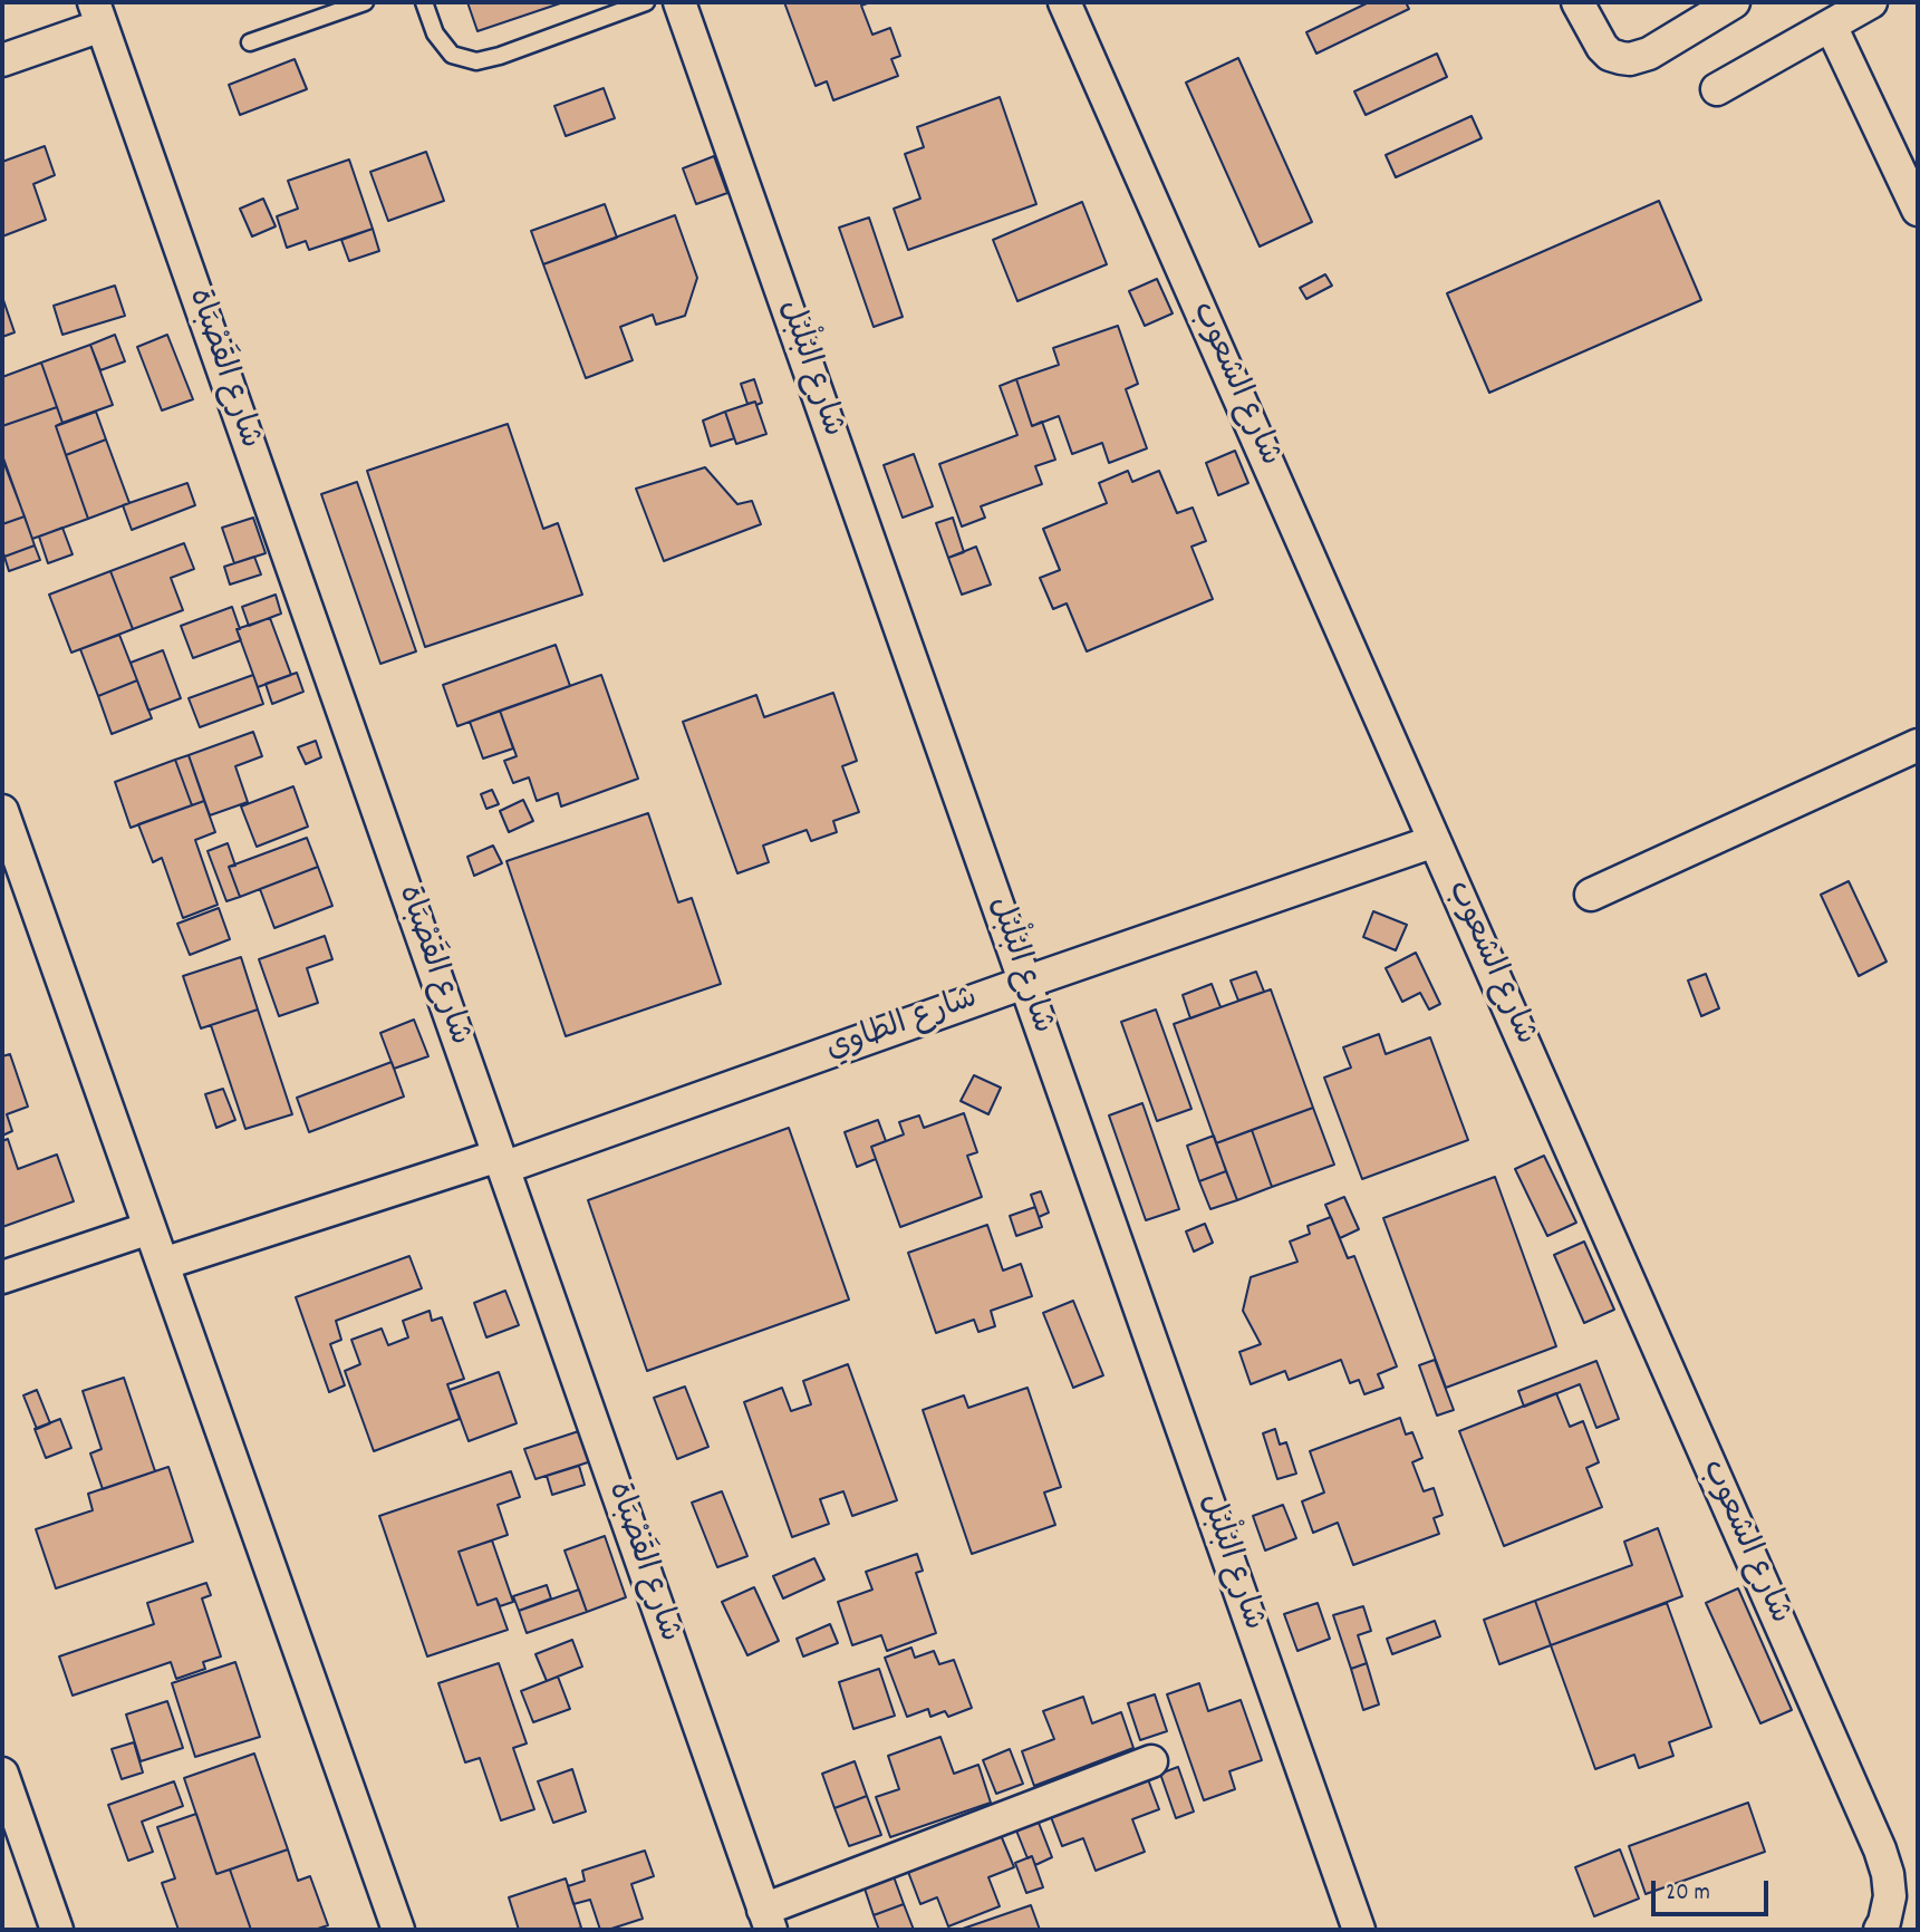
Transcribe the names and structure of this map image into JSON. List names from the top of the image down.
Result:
{
  "streets": {
    "street": [
      "شارع القَصْبَاة",
      "شارع البُلْبُل",
      "شارع الشعوب",
      "شارع الطاوي"
    ]
  },
  "crossings": [
    ["شارع القَصْبَاة", "شارع الطاوي"],
    ["شارع البُلْبُل", "شارع الطاوي"],
    ["شارع الشعوب", "شارع الطاوي"]
  ],
  "scale_bar": "20 m"
}
